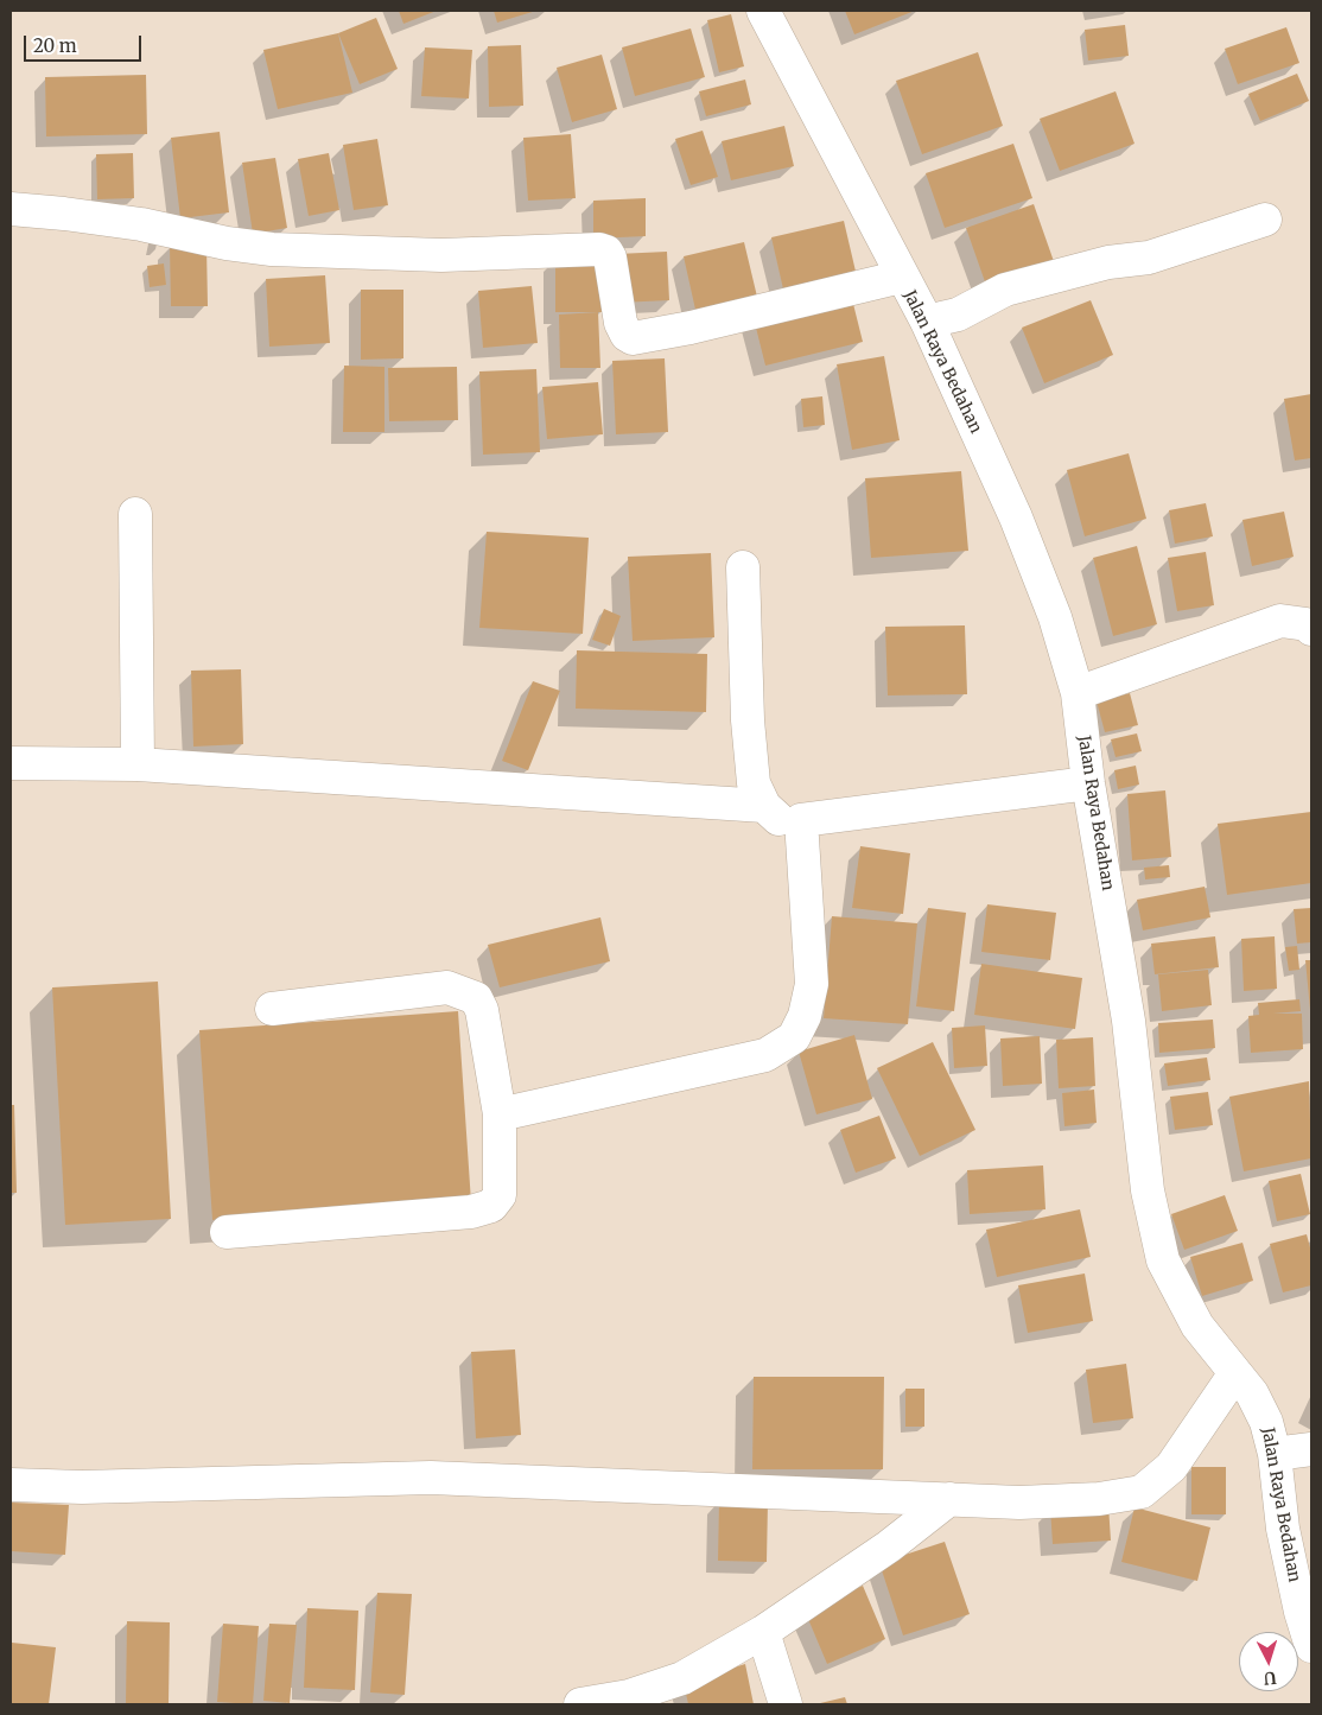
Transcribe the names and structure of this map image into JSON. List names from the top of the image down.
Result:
{
  "streets": {
    "street": ["Jalan Raya Bedahan"]
  },
  "scale_bar": "20 m",
  "north": "bottom"
}
